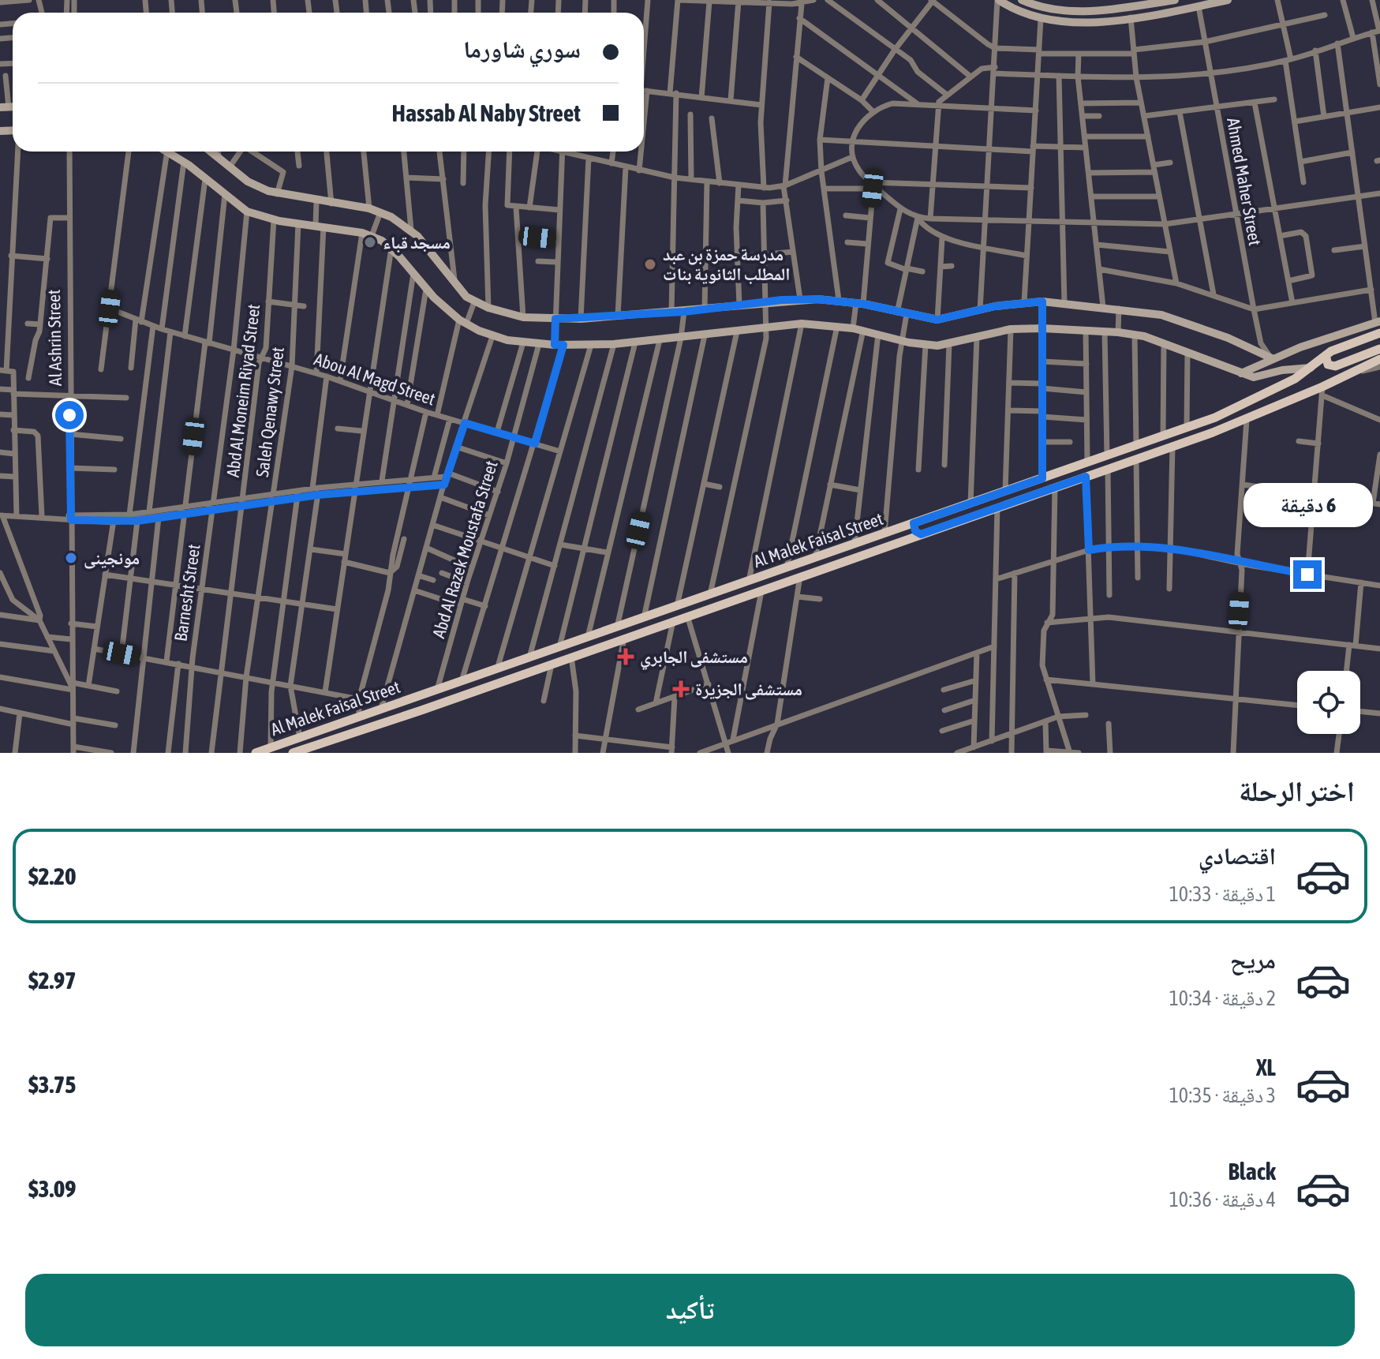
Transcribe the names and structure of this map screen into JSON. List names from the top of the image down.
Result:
{
  "streets": {
    "main road": ["Al Malek Faisal Street"],
    "street": [
      "Ahmed Maher Street",
      "Al Ashrin Street",
      "Abou Al Magd Street",
      "Abd Al Moneim Riyad Street",
      "Saleh Qenawy Street",
      "Abd Al Razek Moustafa Street",
      "Barnesht Street"
    ]
  },
  "crossings": [
    ["Abou Al Magd Street", "Abd Al Moneim Riyad Street"],
    ["Abou Al Magd Street", "Saleh Qenawy Street"],
    ["Abou Al Magd Street", "Abd Al Razek Moustafa Street"],
    ["Abou Al Magd Street", "Barnesht Street"],
    ["Al Malek Faisal Street", "Abd Al Razek Moustafa Street"]
  ],
  "places": {
    "other": ["مسجد قباء", "مدرسة حمزة بن عبد المطلب الثانوية بنات", "مونجينى"],
    "health": ["مستشفى الجابري", "مستشفى الجزيرة"]
  },
  "page": {
    "banner": ["سوري شاورما", "Hassab Al Naby Street"],
    "bubble": "6 دقيقة",
    "heading": "اختر الرحلة",
    "list": [
      {
        "name": "اقتصادي",
        "note": "1 دقيقة · 10:33",
        "value": "$2.20"
      },
      {
        "name": "مريح",
        "note": "2 دقيقة · 10:34",
        "value": "$2.97"
      },
      {
        "name": "XL",
        "note": "3 دقيقة · 10:35",
        "value": "$3.75"
      },
      {
        "name": "Black",
        "note": "4 دقيقة · 10:36",
        "value": "$3.09"
      }
    ],
    "buttons": "تأكيد"
  }
}
